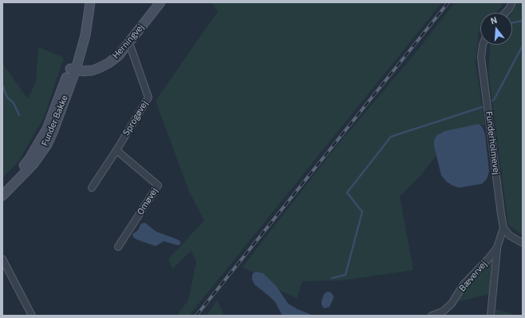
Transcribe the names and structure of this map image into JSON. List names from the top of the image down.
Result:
{
  "streets": {
    "main road": ["Herningvej", "Funder Bakke"],
    "street": [
      "Sprogøvej",
      "Funderholmevej",
      "Omøvej",
      "Bævervej"
    ]
  },
  "crossings": [
    ["Herningvej", "Sprogøvej"],
    ["Herningvej", "Funder Bakke"],
    ["Sprogøvej", "Omøvej"],
    ["Funderholmevej", "Bævervej"]
  ],
  "north": "top"
}
